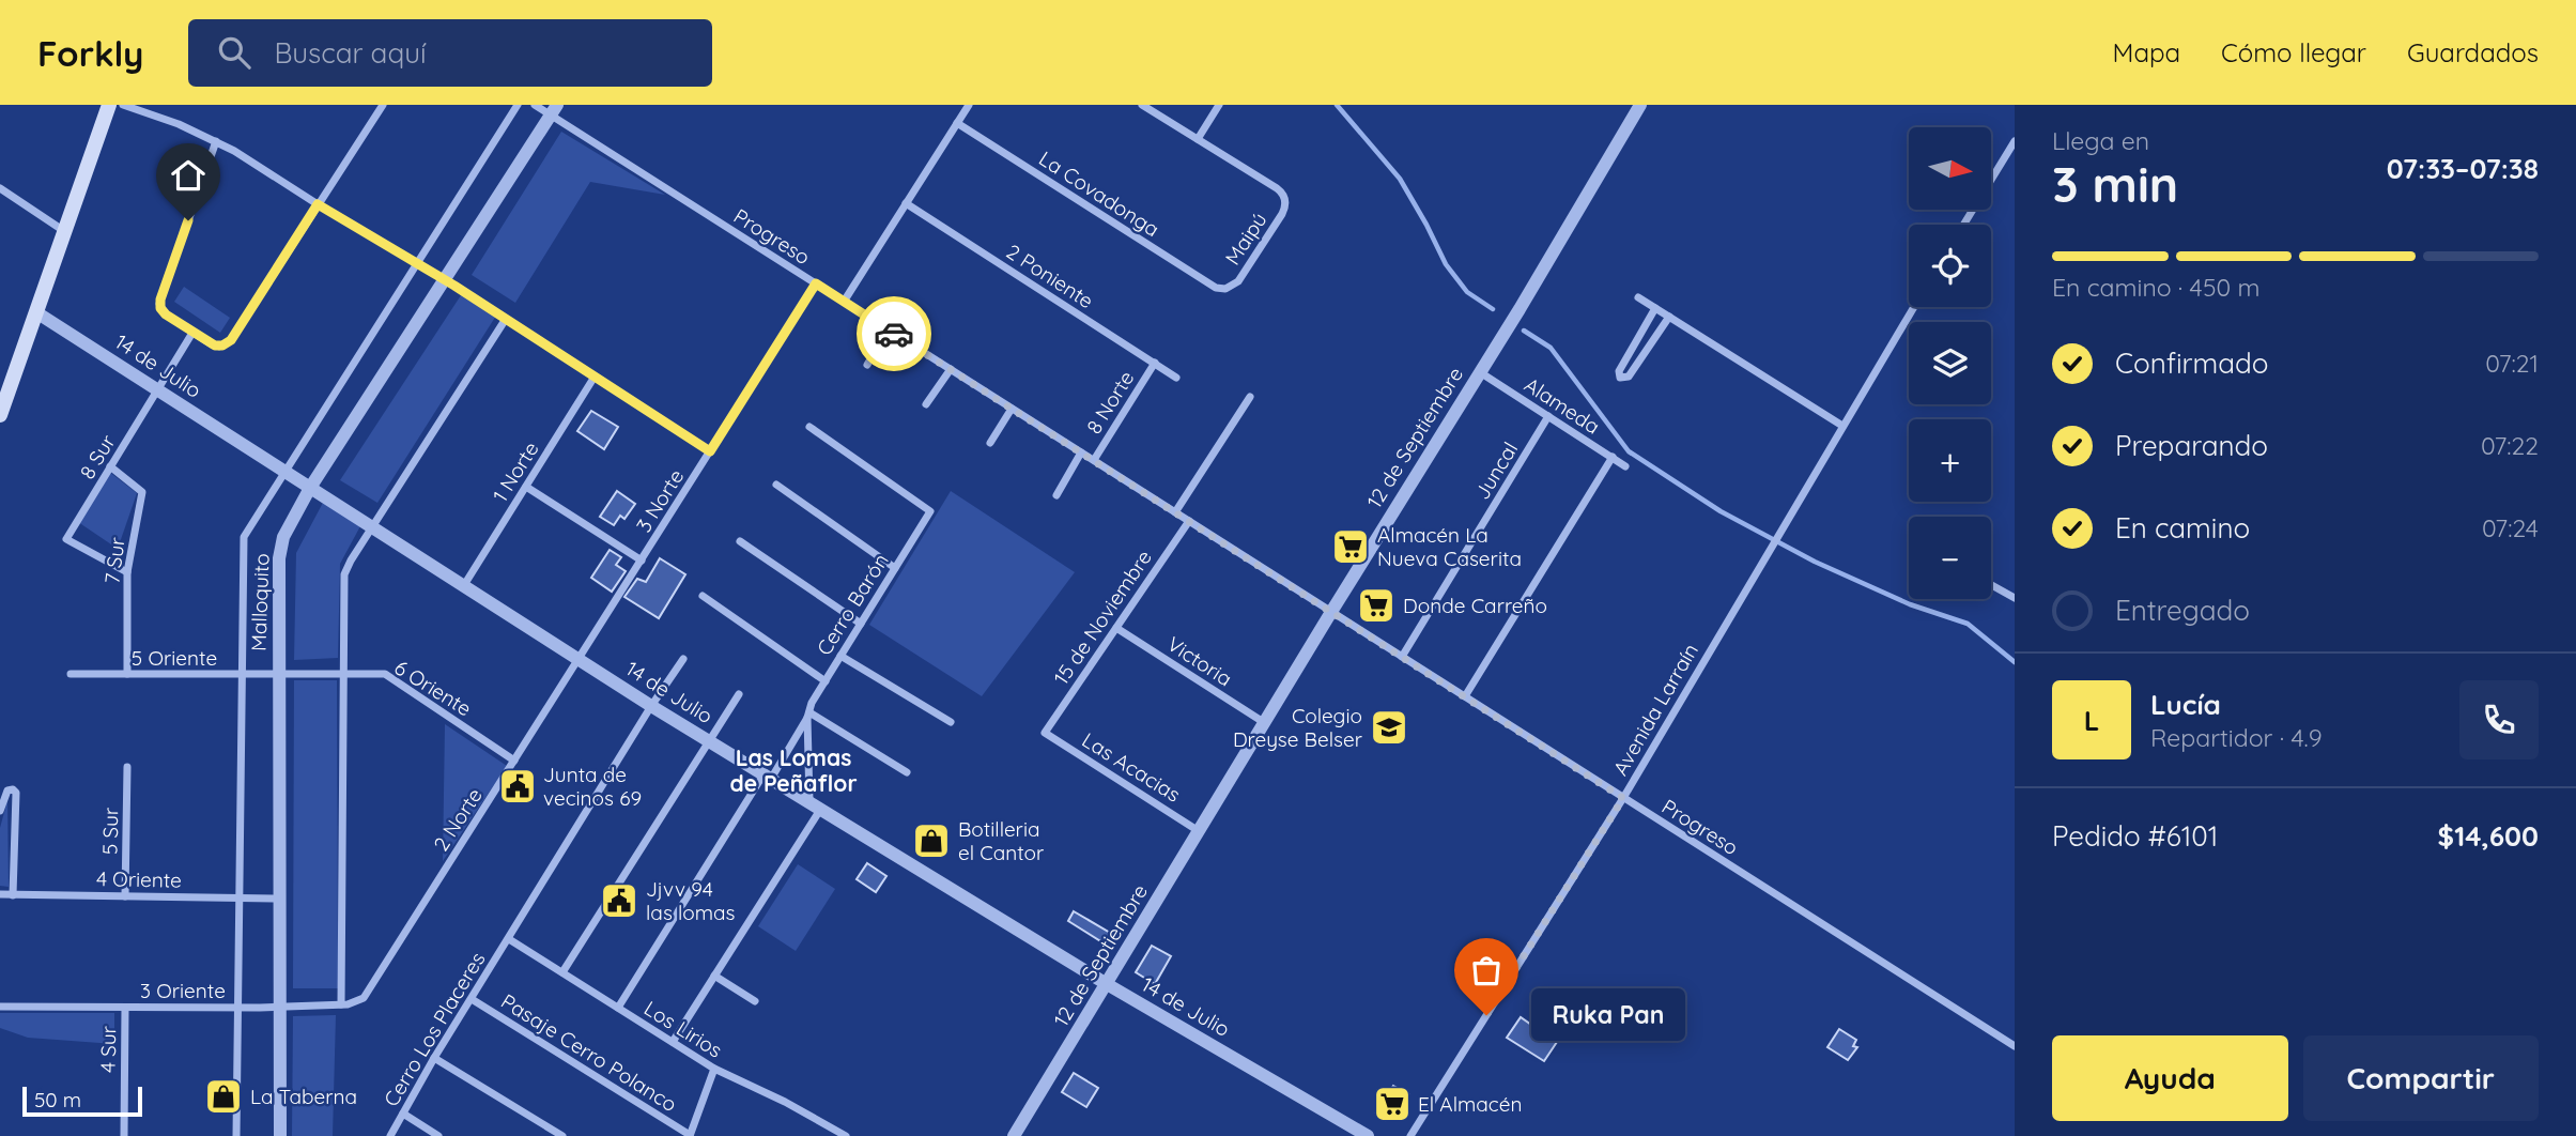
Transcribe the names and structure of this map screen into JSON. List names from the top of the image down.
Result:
{
  "streets": {
    "street": [
      "La Covadonga",
      "Progreso",
      "Maipú",
      "2 Poniente",
      "14 de Julio",
      "8 Norte",
      "Alameda",
      "12 de Septiembre",
      "8 Sur",
      "Juncal",
      "1 Norte",
      "3 Norte",
      "7 Sur",
      "Malloquito",
      "Cerro Barón",
      "15 de Noviembre",
      "5 Oriente",
      "Victoria",
      "6 Oriente",
      "Avenida Larraín",
      "Las Acacias",
      "2 Norte",
      "5 Sur",
      "4 Oriente",
      "3 Oriente",
      "Cerro Los Placeres",
      "Los Lirios",
      "4 Sur",
      "Pasaje Cerro Polanco"
    ]
  },
  "crossings": [
    ["La Covadonga", "Maipú"],
    ["Progreso", "8 Norte"],
    ["Progreso", "12 de Septiembre"],
    ["Progreso", "Juncal"],
    ["Progreso", "3 Norte"],
    ["Progreso", "Malloquito"],
    ["Progreso", "15 de Noviembre"],
    ["Progreso", "Avenida Larraín"],
    ["2 Poniente", "8 Norte"],
    ["14 de Julio", "12 de Septiembre"],
    ["14 de Julio", "8 Sur"],
    ["14 de Julio", "1 Norte"],
    ["14 de Julio", "3 Norte"],
    ["14 de Julio", "Malloquito"],
    ["14 de Julio", "Cerro Barón"],
    ["14 de Julio", "2 Norte"],
    ["14 de Julio", "Cerro Los Placeres"],
    ["Alameda", "12 de Septiembre"],
    ["Alameda", "Juncal"],
    ["12 de Septiembre", "Victoria"],
    ["12 de Septiembre", "Las Acacias"],
    ["8 Sur", "7 Sur"],
    ["3 Norte", "2 Norte"],
    ["7 Sur", "5 Oriente"],
    ["Malloquito", "5 Oriente"],
    ["Malloquito", "6 Oriente"],
    ["Malloquito", "4 Oriente"],
    ["Malloquito", "3 Oriente"],
    ["Cerro Barón", "Los Lirios"],
    ["15 de Noviembre", "Victoria"],
    ["15 de Noviembre", "Las Acacias"],
    ["5 Oriente", "6 Oriente"],
    ["6 Oriente", "2 Norte"],
    ["2 Norte", "3 Oriente"],
    ["5 Sur", "4 Oriente"],
    ["3 Oriente", "4 Sur"],
    ["Cerro Los Placeres", "Los Lirios"],
    ["Cerro Los Placeres", "Pasaje Cerro Polanco"]
  ],
  "districts": ["Las Lomas de Peñaflor"],
  "places": {
    "supermarket": ["Almacén La Nueva Caserita", "Donde Carreño", "El Almacén"],
    "school or university": ["Colegio Dreyse Belser"],
    "public building": ["Junta de vecinos 69", "Jjvv 94 las lomas"],
    "shop": ["Botilleria el Cantor", "La Taberna"],
    "other": ["Ruka Pan"]
  },
  "scale_bar": "50 m",
  "north": "right",
  "page": {
    "header": "Forkly",
    "search": "Buscar aquí",
    "nav": ["Mapa", "Cómo llegar", "Guardados"],
    "heading": ["3 min", "Llega en", "07:33–07:38"],
    "panel": [
      "Lucía",
      "Repartidor · 4.9",
      "Pedido #6101",
      "$14,600"
    ],
    "map_buttons": ["+", "−"],
    "bar": "En camino · 450 m",
    "list": [
      ["Confirmado", "07:21"],
      ["Preparando", "07:22"],
      ["En camino", "07:24"],
      "Entregado"
    ],
    "round": "L",
    "bubble": "Ruka Pan",
    "buttons": ["Ayuda", "Compartir"],
    "scale": "50 m"
  }
}
